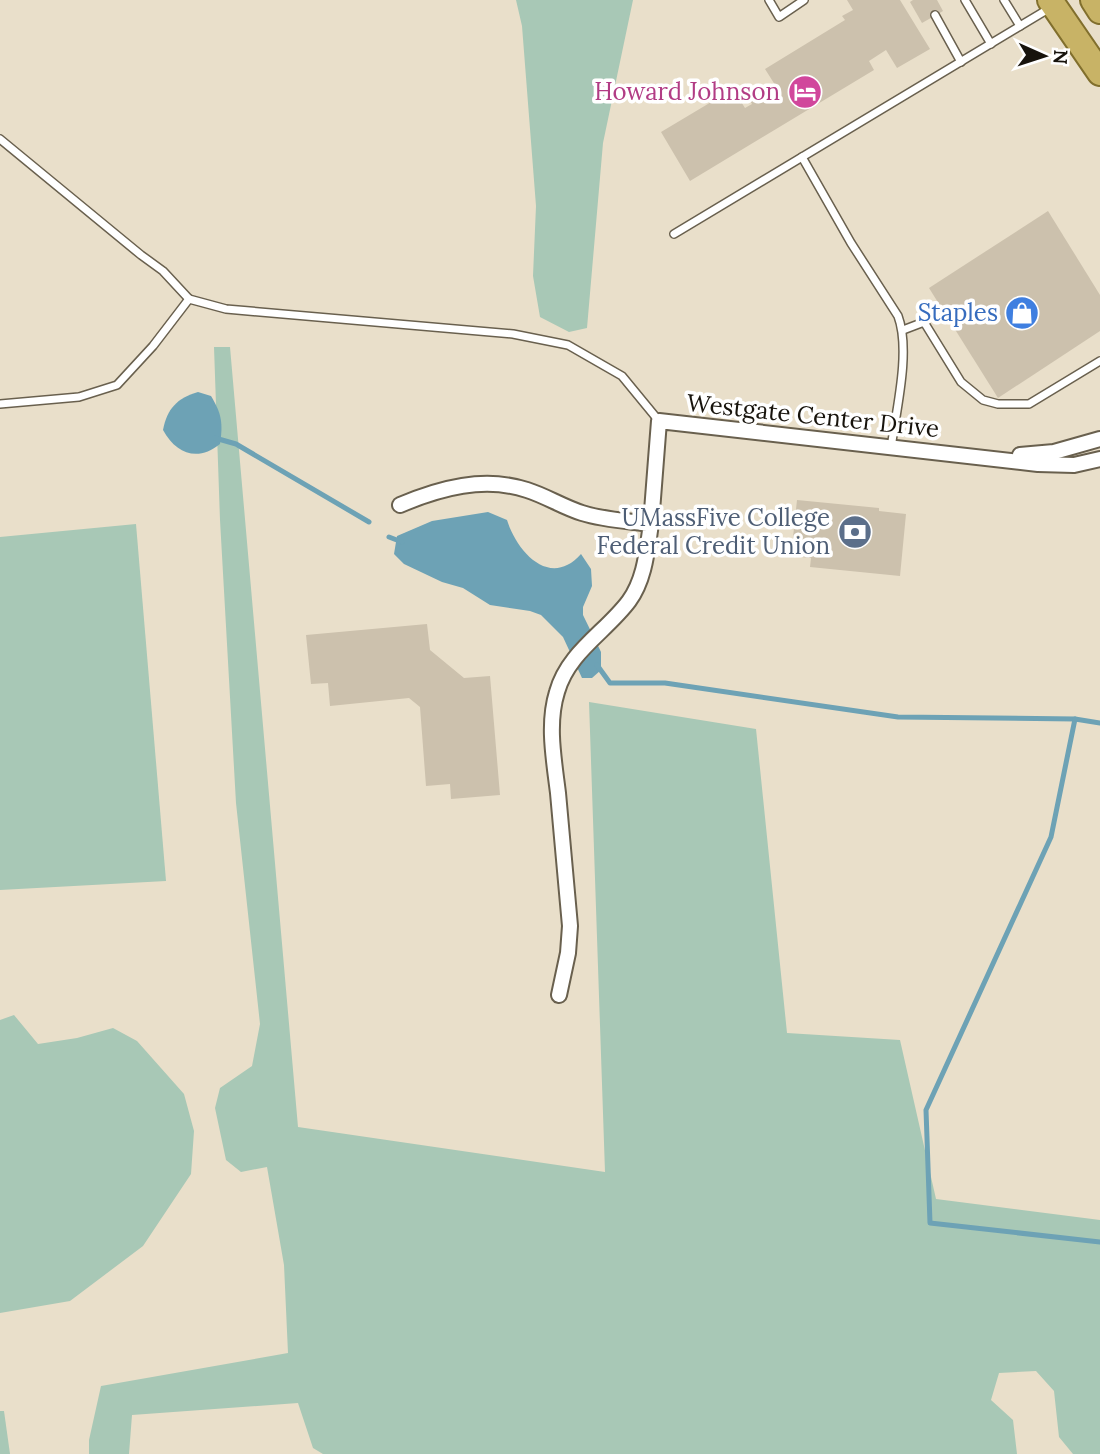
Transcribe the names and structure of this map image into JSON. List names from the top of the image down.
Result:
{
  "streets": {
    "street": ["Westgate Center Drive"]
  },
  "places": {
    "hotel": ["Howard Johnson"],
    "shop": ["Staples"],
    "bank": ["UMassFive College Federal Credit Union"]
  },
  "north": "right"
}
